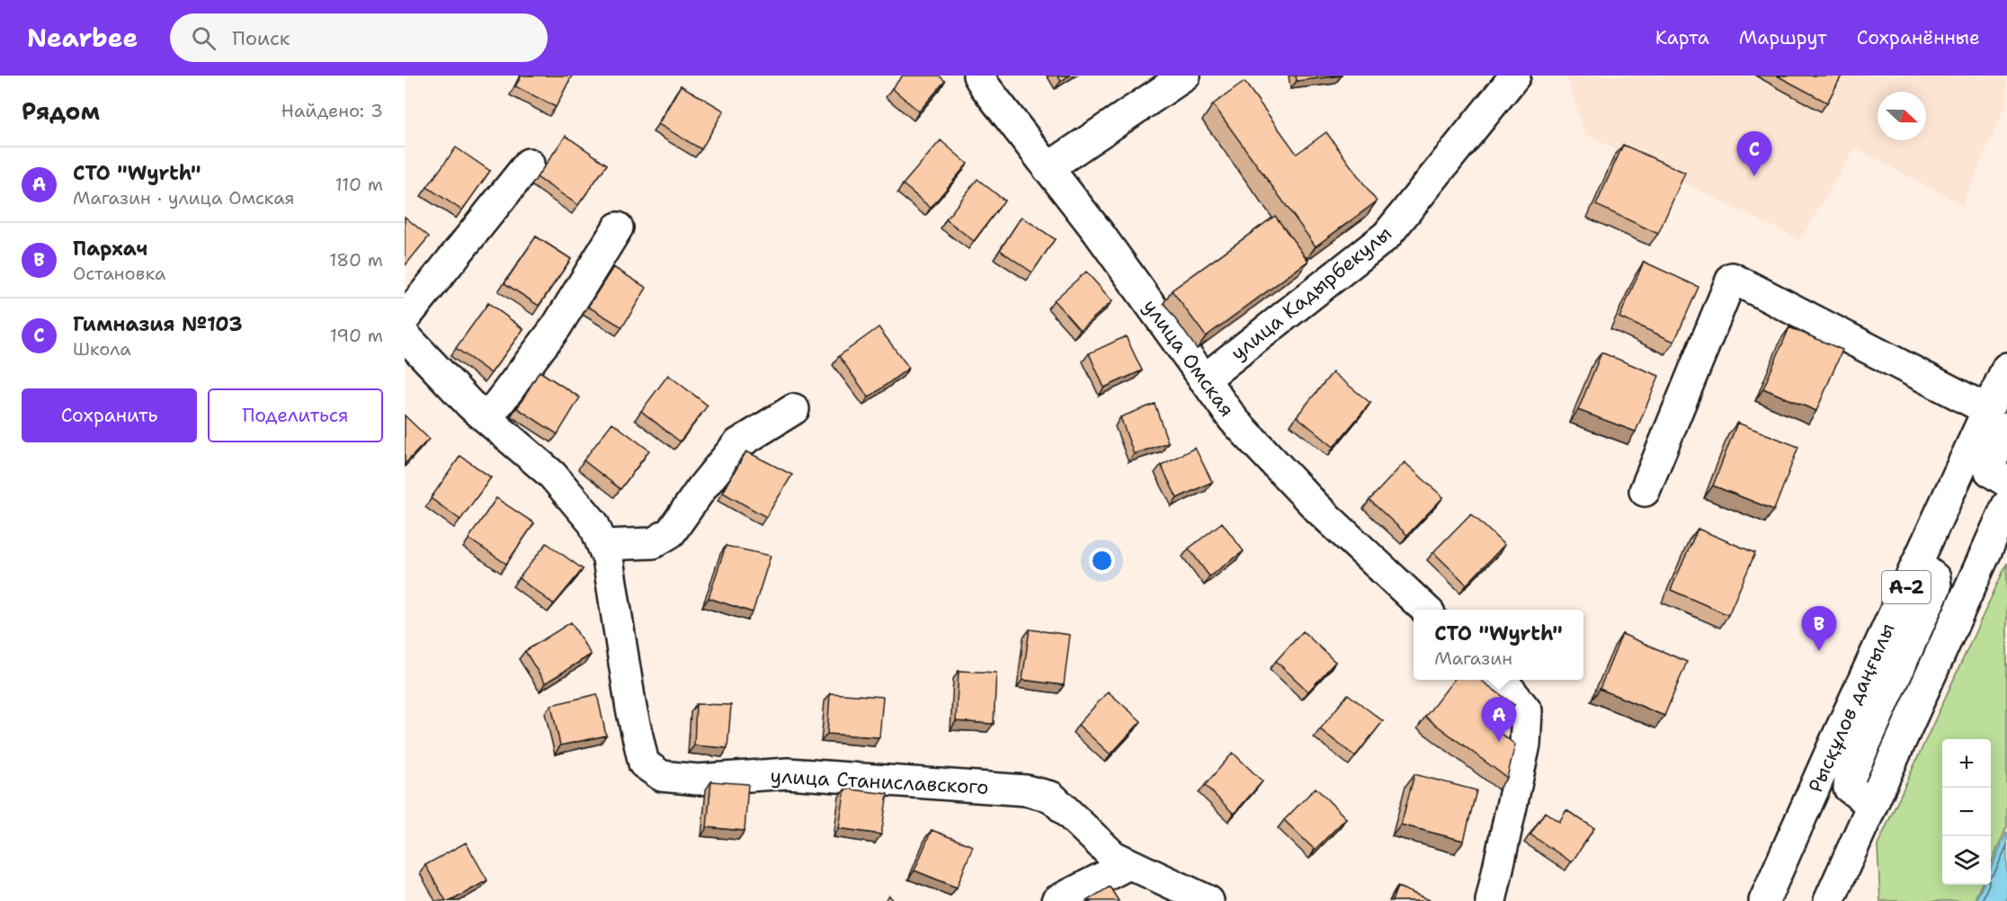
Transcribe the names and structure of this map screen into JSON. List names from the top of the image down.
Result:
{
  "streets": {
    "street": [
      "улица Кадырбекулы",
      "улица Омская",
      "A-2",
      "Рысқұлов даңғылы",
      "улица Станиславского"
    ]
  },
  "crossings": [
    ["улица Кадырбекулы", "улица Омская"]
  ],
  "north": "right",
  "page": {
    "header": "Nearbee",
    "search": "Поиск",
    "nav": ["Карта", "Маршрут", "Сохранённые"],
    "heading": ["Рядом", "Найдено: 3"],
    "pins": ["C", "B", "A"],
    "list": [
      {
        "mark": "A",
        "name": "СТО \"Wyrth\"",
        "note": "Магазин · улица Омская",
        "value": "110 m"
      },
      {
        "mark": "B",
        "name": "Пархач",
        "note": "Остановка",
        "value": "180 m"
      },
      {
        "mark": "C",
        "name": "Гимназия №103",
        "note": "Школа",
        "value": "190 m"
      }
    ],
    "buttons": ["Сохранить", "Поделиться"],
    "popup": ["СТО \"Wyrth\"", "Магазин"],
    "map_buttons": ["+", "−"]
  }
}
